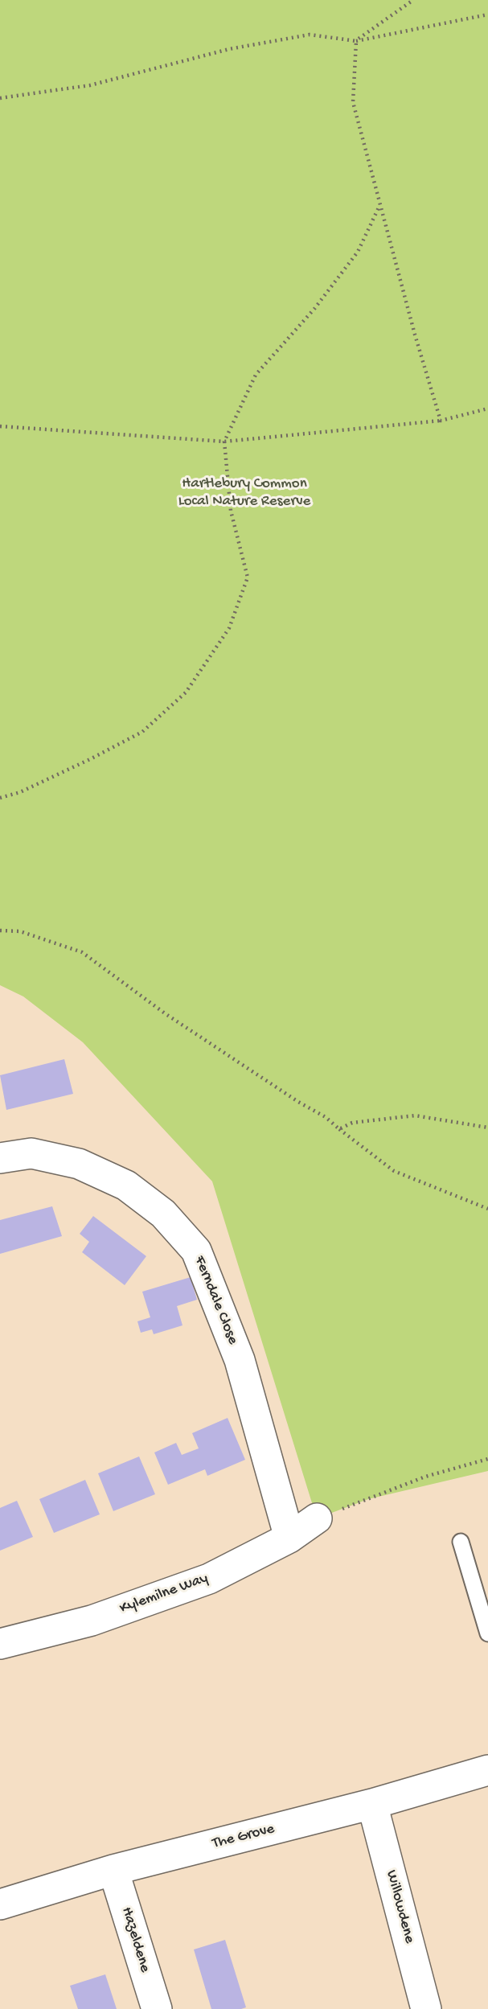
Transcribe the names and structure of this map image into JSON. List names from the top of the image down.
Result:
{
  "streets": {
    "street": [
      "Ferndale Close",
      "Kylemilne Way",
      "The Grove",
      "Willowdene",
      "Hazeldene"
    ]
  },
  "crossings": [
    ["Ferndale Close", "Kylemilne Way"],
    ["The Grove", "Willowdene"],
    ["The Grove", "Hazeldene"]
  ],
  "parks": ["Hartlebury Common Local Nature Reserve"]
}
